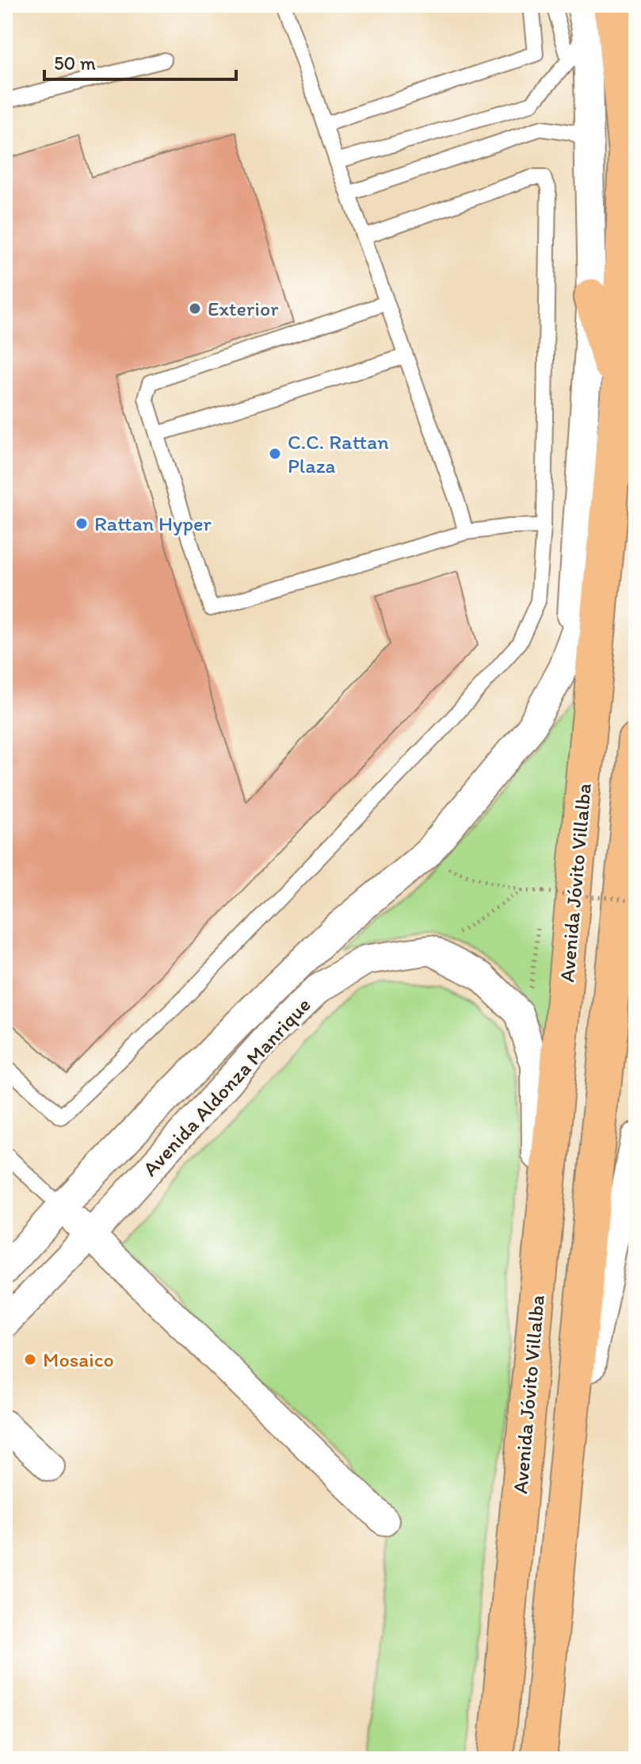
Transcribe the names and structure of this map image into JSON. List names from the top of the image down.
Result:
{
  "streets": {
    "main road": ["Avenida Jóvito Villalba"],
    "street": ["Avenida Aldonza Manrique"]
  },
  "crossings": [
    ["Avenida Jóvito Villalba", "Avenida Aldonza Manrique"]
  ],
  "places": [
    "Exterior",
    "C.C. Rattan Plaza",
    "Rattan Hyper",
    "Mosaico"
  ],
  "scale_bar": "50 m"
}
